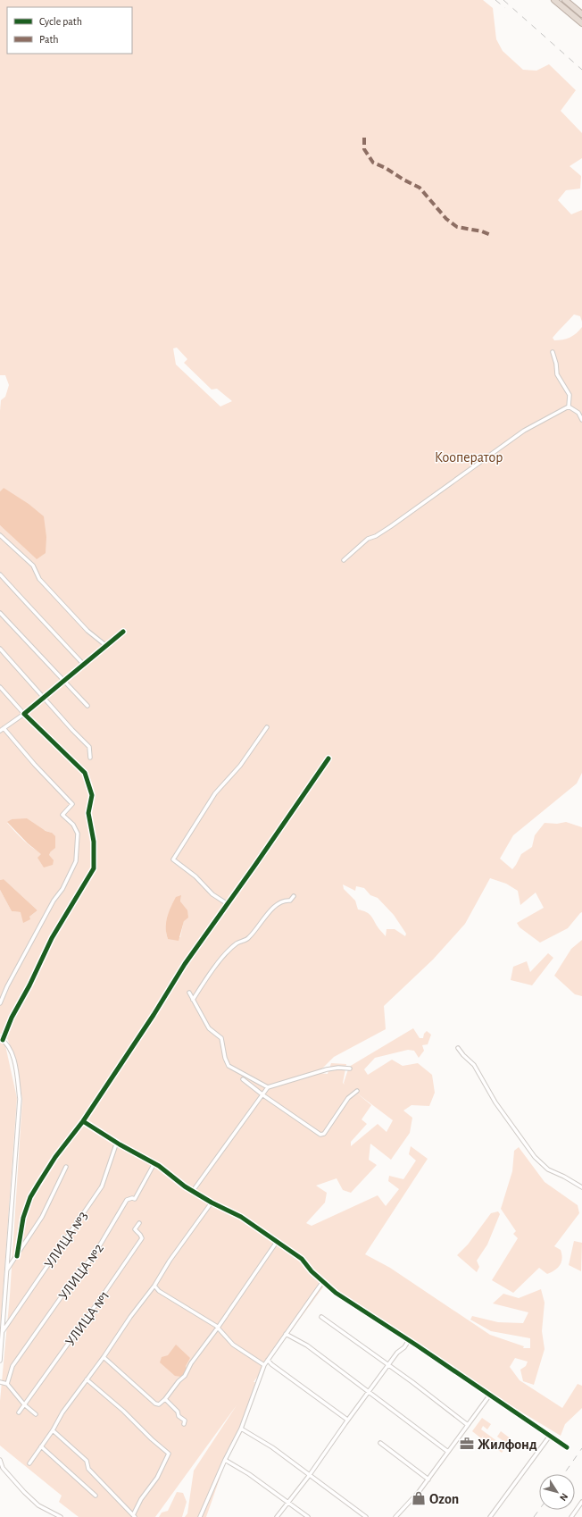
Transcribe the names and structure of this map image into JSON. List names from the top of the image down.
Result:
{
  "streets": {
    "street": ["УЛИЦА №3", "УЛИЦА №2", "УЛИЦА №1"]
  },
  "parks": ["Кооператор"],
  "places": {
    "office": ["Жилфонд"],
    "shop": ["Ozon"]
  },
  "legend": ["Cycle path", "Path"],
  "north": "bottom right"
}
